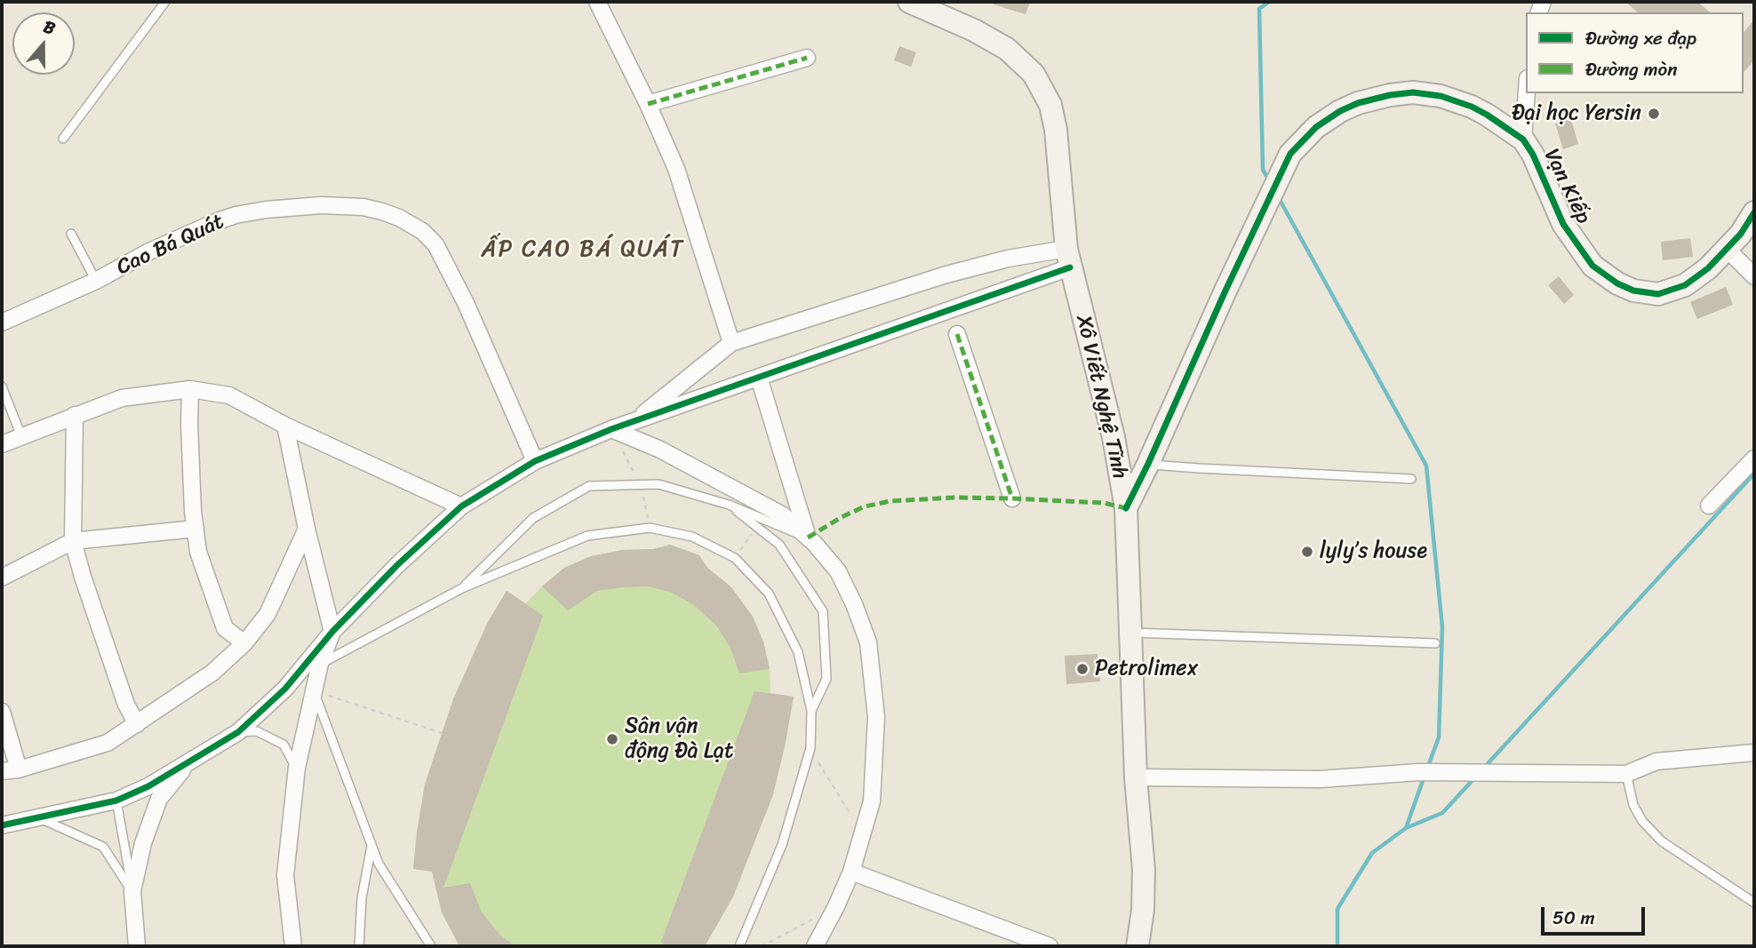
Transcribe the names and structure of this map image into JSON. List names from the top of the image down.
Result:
{
  "streets": {
    "main road": ["Vạn Kiếp", "Xô Viết Nghệ Tĩnh"],
    "street": ["Cao Bá Quát"]
  },
  "districts": ["ẤP CAO BÁ QUÁT"],
  "places": [
    "Đại học Yersin",
    "lyly’s house",
    "Petrolimex",
    "Sân vận động Đà Lạt"
  ],
  "legend": ["Đường xe đạp", "Đường mòn"],
  "scale_bar": "50 m",
  "north": "top"
}
